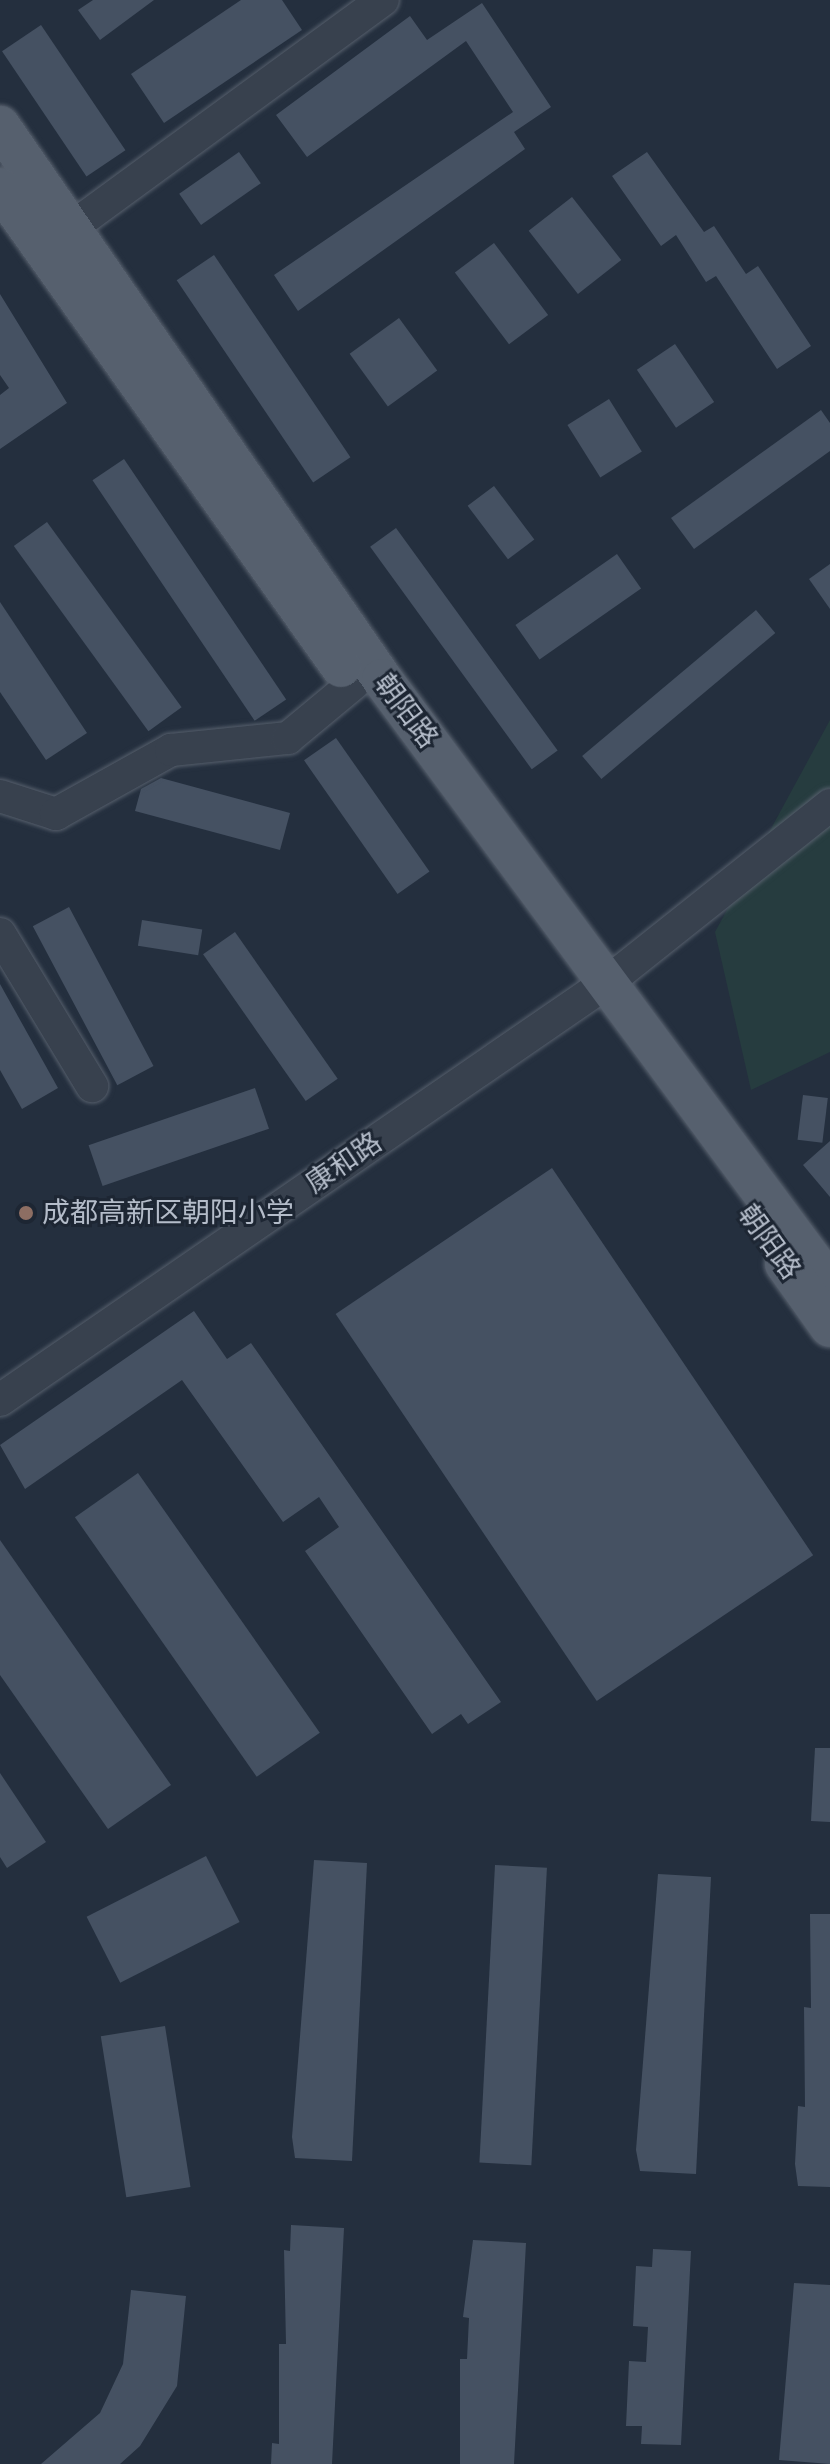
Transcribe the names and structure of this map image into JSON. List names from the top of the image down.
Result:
{
  "streets": {
    "main road": ["朝阳路"],
    "street": ["康和路"]
  },
  "crossings": [
    ["朝阳路", "康和路"]
  ],
  "places": ["成都高新区朝阳小学"]
}
